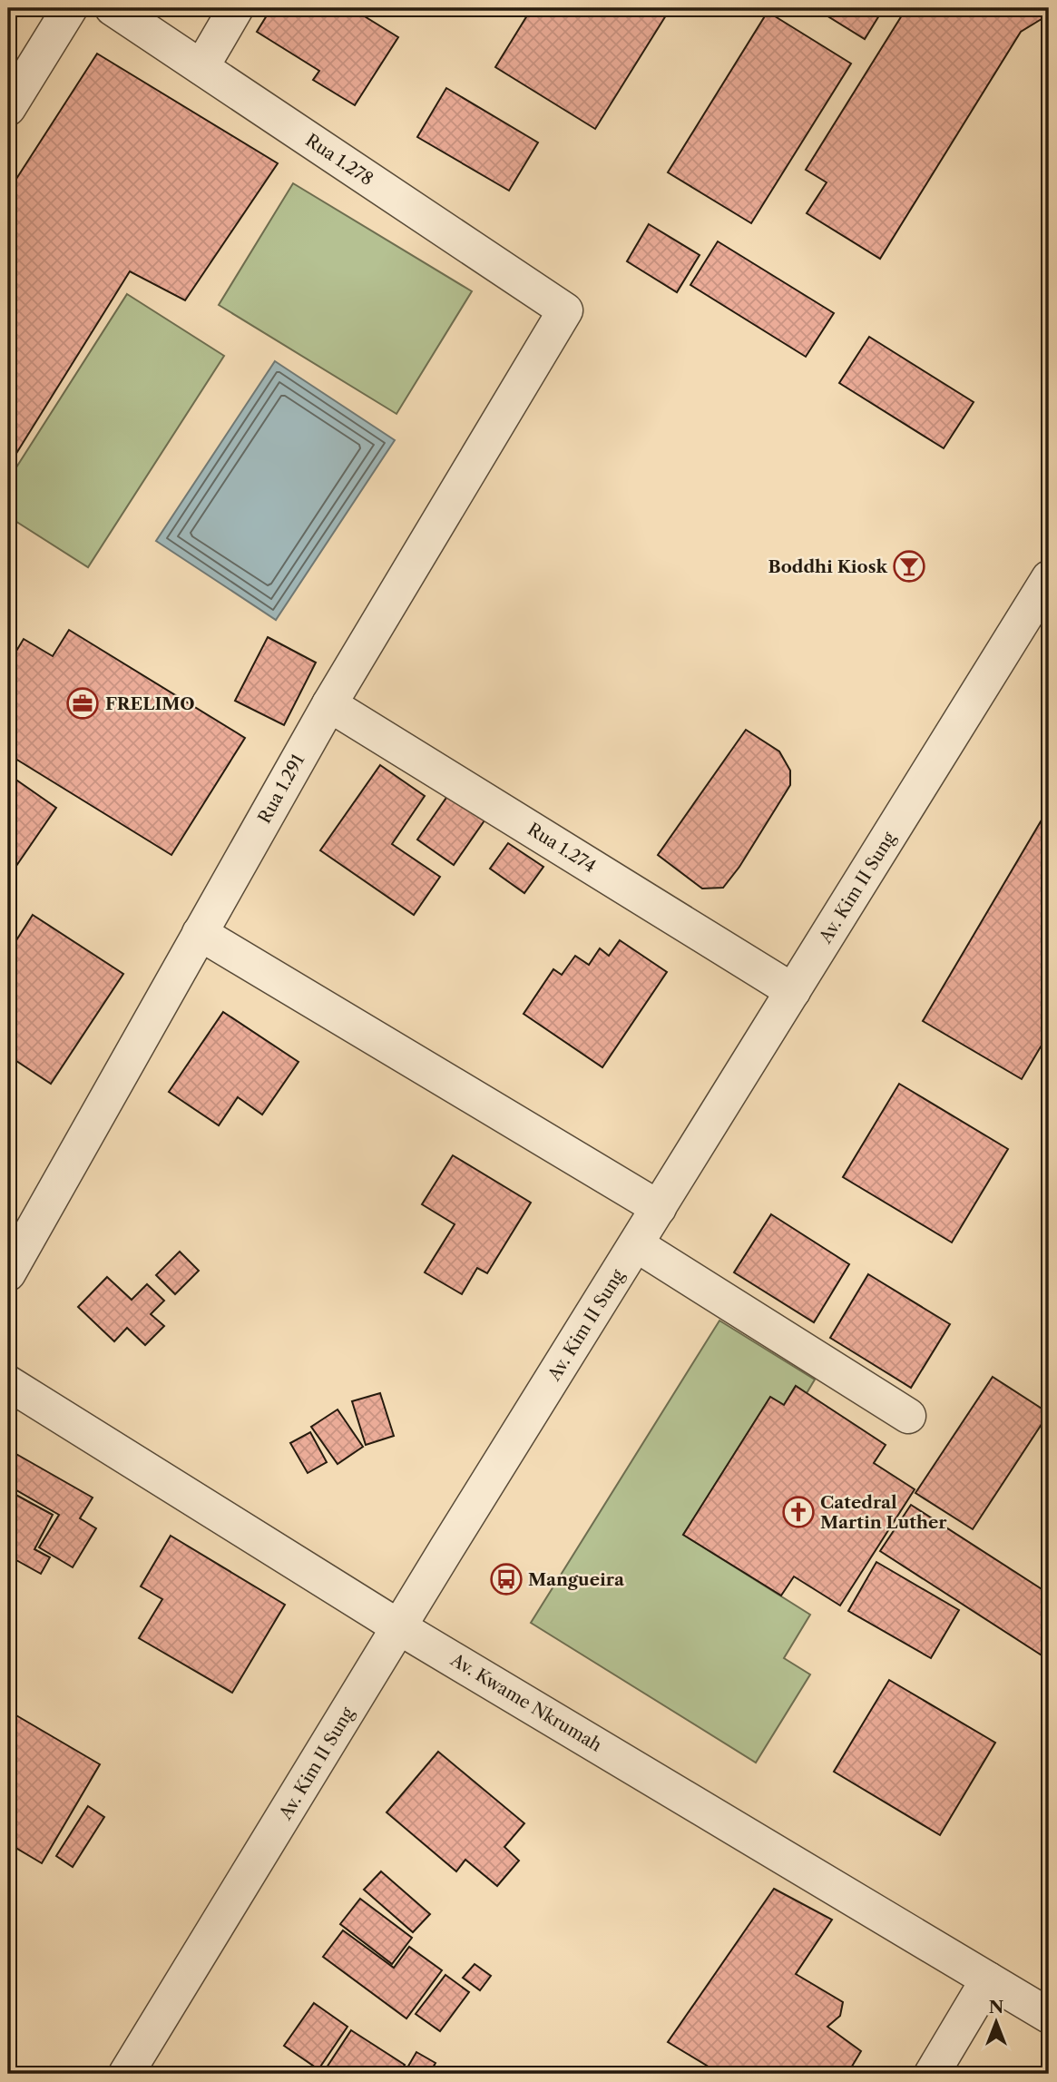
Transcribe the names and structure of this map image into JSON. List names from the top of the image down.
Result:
{
  "streets": {
    "street": [
      "Rua 1.278",
      "Rua 1.291",
      "Rua 1.274",
      "Av. Kim II Sung",
      "Av. Kwame Nkrumah"
    ]
  },
  "crossings": [
    ["Rua 1.278", "Rua 1.291"],
    ["Rua 1.291", "Rua 1.274"],
    ["Rua 1.274", "Av. Kim II Sung"],
    ["Av. Kim II Sung", "Av. Kwame Nkrumah"]
  ],
  "places": {
    "bar": ["Boddhi Kiosk"],
    "office": ["FRELIMO"],
    "church": ["Catedral Martin Luther"],
    "bus stop": ["Mangueira"]
  },
  "north": "top"
}
